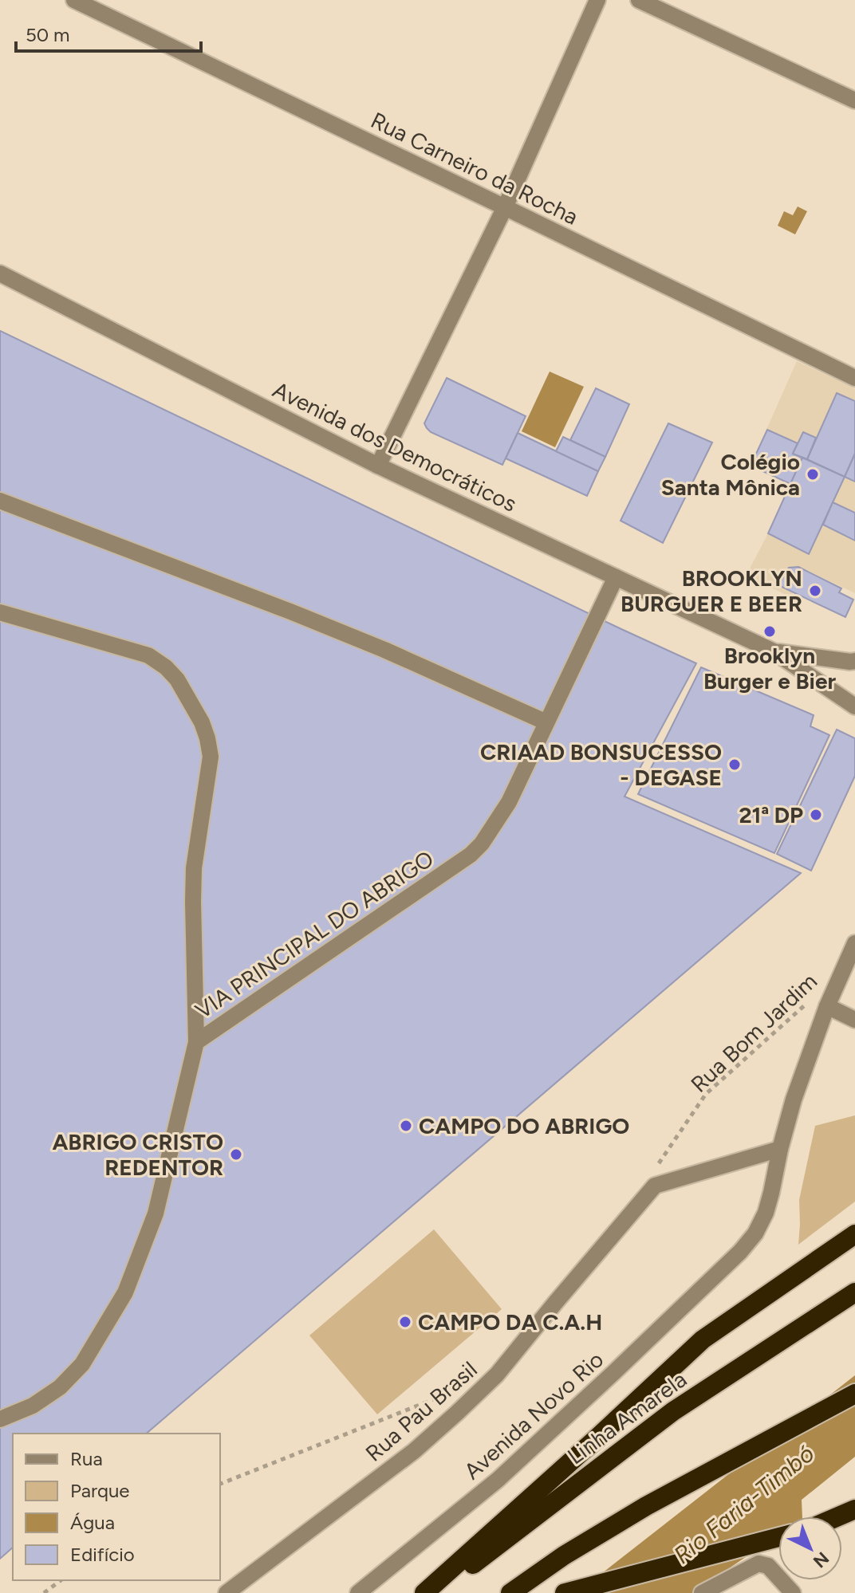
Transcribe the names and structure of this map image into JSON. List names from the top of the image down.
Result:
{
  "streets": {
    "highway": ["Linha Amarela"],
    "street": [
      "Rua Carneiro da Rocha",
      "Avenida dos Democráticos",
      "VIA PRINCIPAL DO ABRIGO",
      "Rua Pau Brasil",
      "Avenida Novo Rio"
    ],
    "path": ["Rua Bom Jardim"]
  },
  "crossings": [
    ["Avenida dos Democráticos", "VIA PRINCIPAL DO ABRIGO"],
    ["Rua Bom Jardim", "Rua Pau Brasil"],
    ["Rua Bom Jardim", "Avenida Novo Rio"]
  ],
  "water": ["Rio Faria-Timbó"],
  "places": [
    "Colégio Santa Mônica",
    "BROOKLYN BURGUER E BEER",
    "Brooklyn Burger e Bier",
    "CRIAAD BONSUCESSO - DEGASE",
    "21ª DP",
    "CAMPO DO ABRIGO",
    "ABRIGO CRISTO REDENTOR",
    "CAMPO DA C.A.H"
  ],
  "legend": [
    "Rua",
    "Parque",
    "Água",
    "Edifício"
  ],
  "scale_bar": "50 m",
  "north": "bottom right"
}
